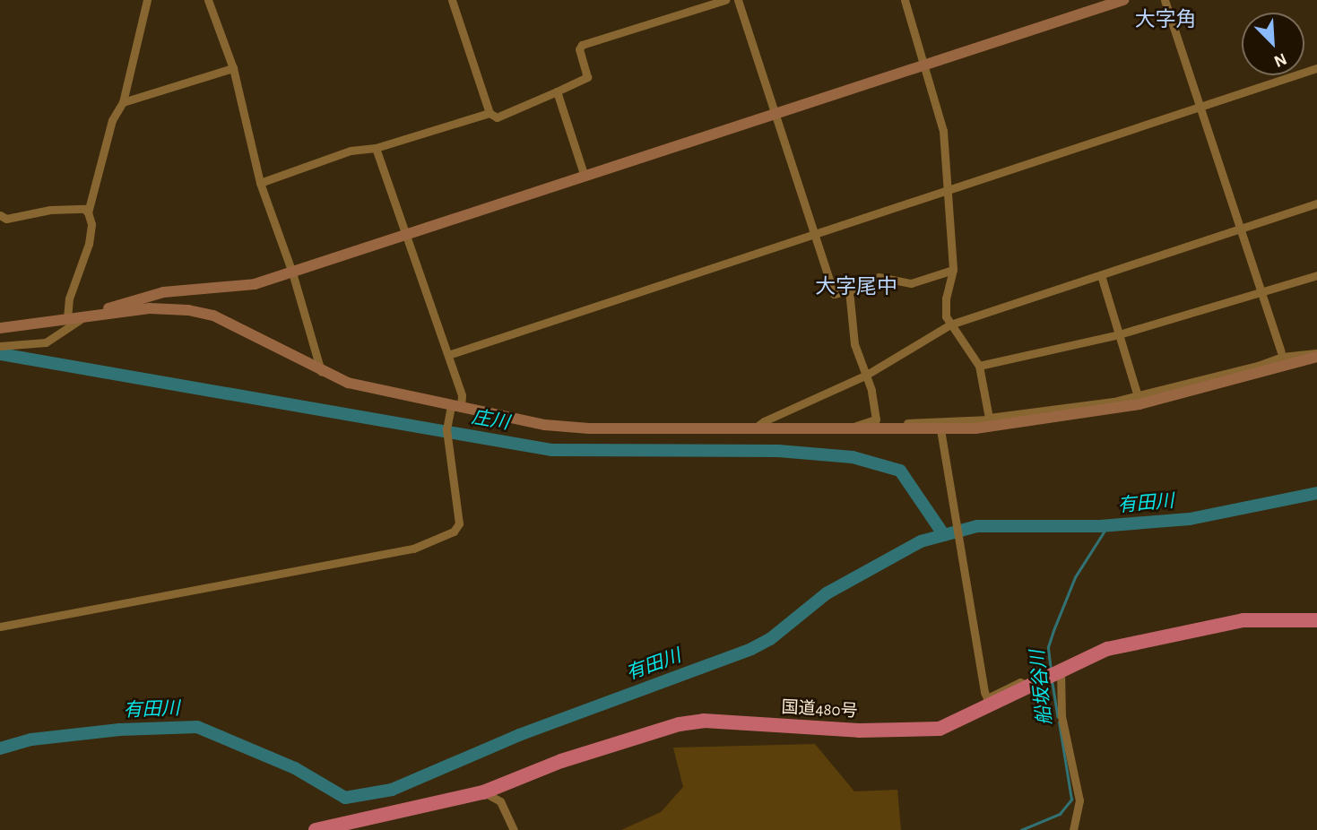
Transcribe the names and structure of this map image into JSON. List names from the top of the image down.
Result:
{
  "streets": {
    "highway": ["国道480号"]
  },
  "districts": ["大字角", "大字尾中"],
  "water": ["庄川", "有田川", "船坂谷川"],
  "north": "bottom right"
}
